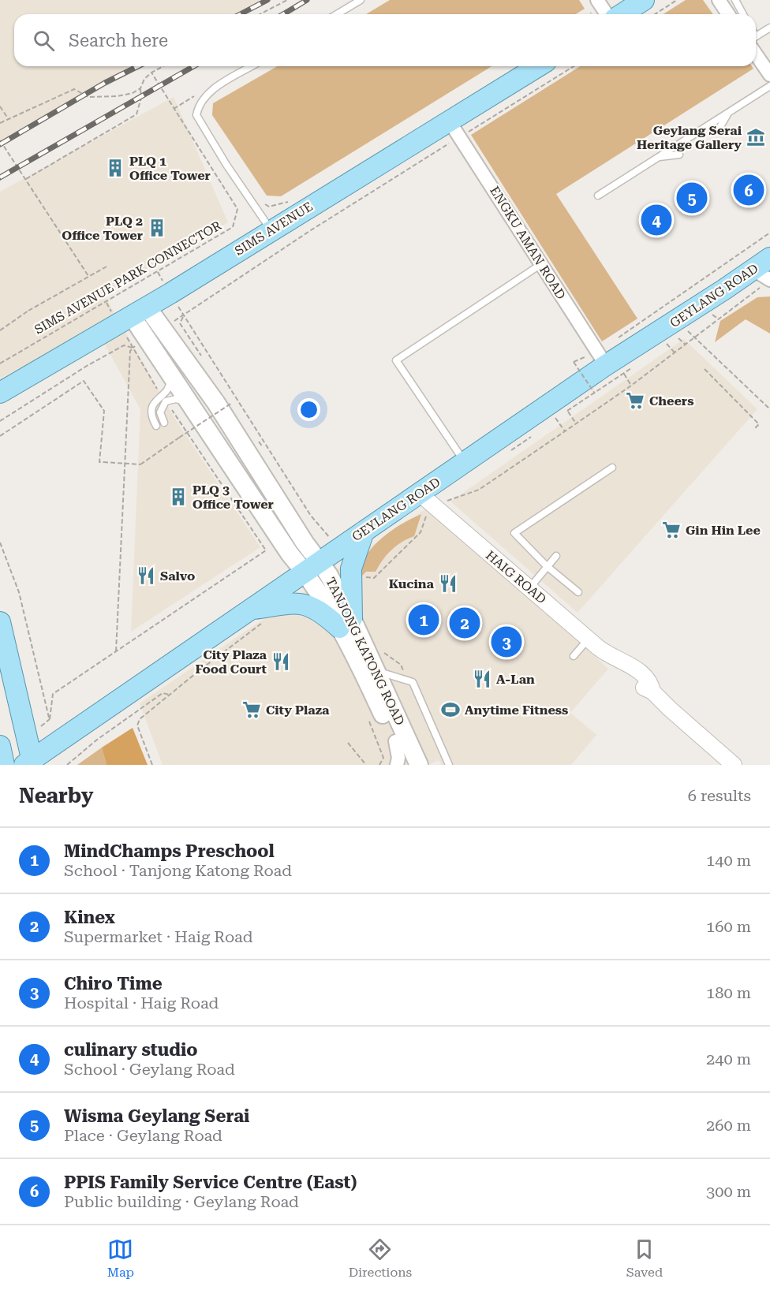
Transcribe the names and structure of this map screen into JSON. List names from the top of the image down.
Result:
{
  "streets": {
    "main road": ["SIMS AVENUE", "GEYLANG ROAD", "TANJONG KATONG ROAD"],
    "street": ["ENGKU AMAN ROAD", "HAIG ROAD"],
    "path": ["SIMS AVENUE PARK CONNECTOR"]
  },
  "crossings": [
    ["SIMS AVENUE", "ENGKU AMAN ROAD"],
    ["SIMS AVENUE", "TANJONG KATONG ROAD"],
    ["ENGKU AMAN ROAD", "GEYLANG ROAD"],
    ["GEYLANG ROAD", "HAIG ROAD"],
    ["GEYLANG ROAD", "TANJONG KATONG ROAD"]
  ],
  "places": {
    "museum": ["Geylang Serai Heritage Gallery"],
    "building": ["PLQ 1 Office Tower", "PLQ 2 Office Tower", "PLQ 3 Office Tower"],
    "supermarket": ["Cheers", "Gin Hin Lee", "City Plaza"],
    "restaurant": [
      "Salvo",
      "Kucina",
      "City Plaza Food Court",
      "A-Lan"
    ],
    "sports": ["Anytime Fitness"]
  },
  "page": {
    "search": "Search here",
    "pins": [
      "6",
      "5",
      "4",
      "1",
      "2",
      "3"
    ],
    "heading": ["Nearby", "6 results"],
    "list": [
      {
        "mark": "1",
        "name": "MindChamps Preschool",
        "note": "School · Tanjong Katong Road",
        "value": "140 m"
      },
      {
        "mark": "2",
        "name": "Kinex",
        "note": "Supermarket · Haig Road",
        "value": "160 m"
      },
      {
        "mark": "3",
        "name": "Chiro Time",
        "note": "Hospital · Haig Road",
        "value": "180 m"
      },
      {
        "mark": "4",
        "name": "culinary studio",
        "note": "School · Geylang Road",
        "value": "240 m"
      },
      {
        "mark": "5",
        "name": "Wisma Geylang Serai",
        "note": "Place · Geylang Road",
        "value": "260 m"
      },
      {
        "mark": "6",
        "name": "PPIS Family Service Centre (East)",
        "note": "Public building · Geylang Road",
        "value": "300 m"
      }
    ],
    "nav": ["Map", "Directions", "Saved"]
  }
}
